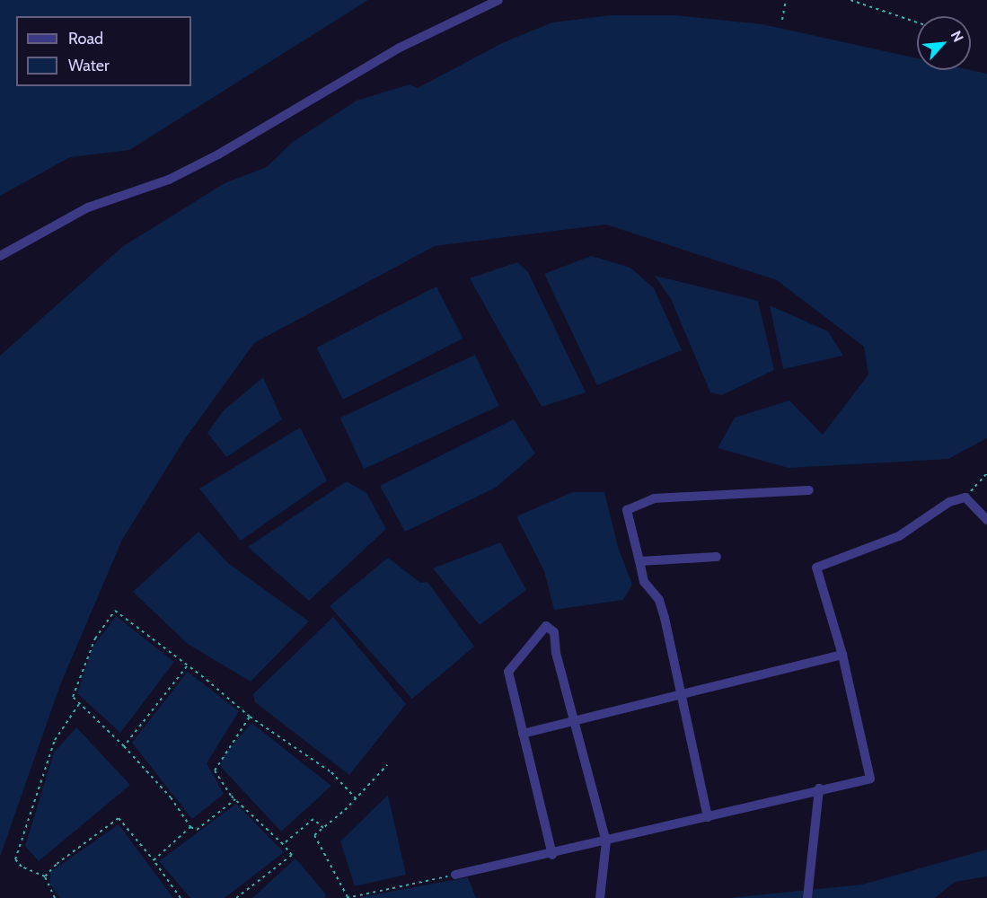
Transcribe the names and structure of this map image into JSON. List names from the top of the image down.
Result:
{
  "legend": ["Road", "Water"],
  "north": "top right"
}
